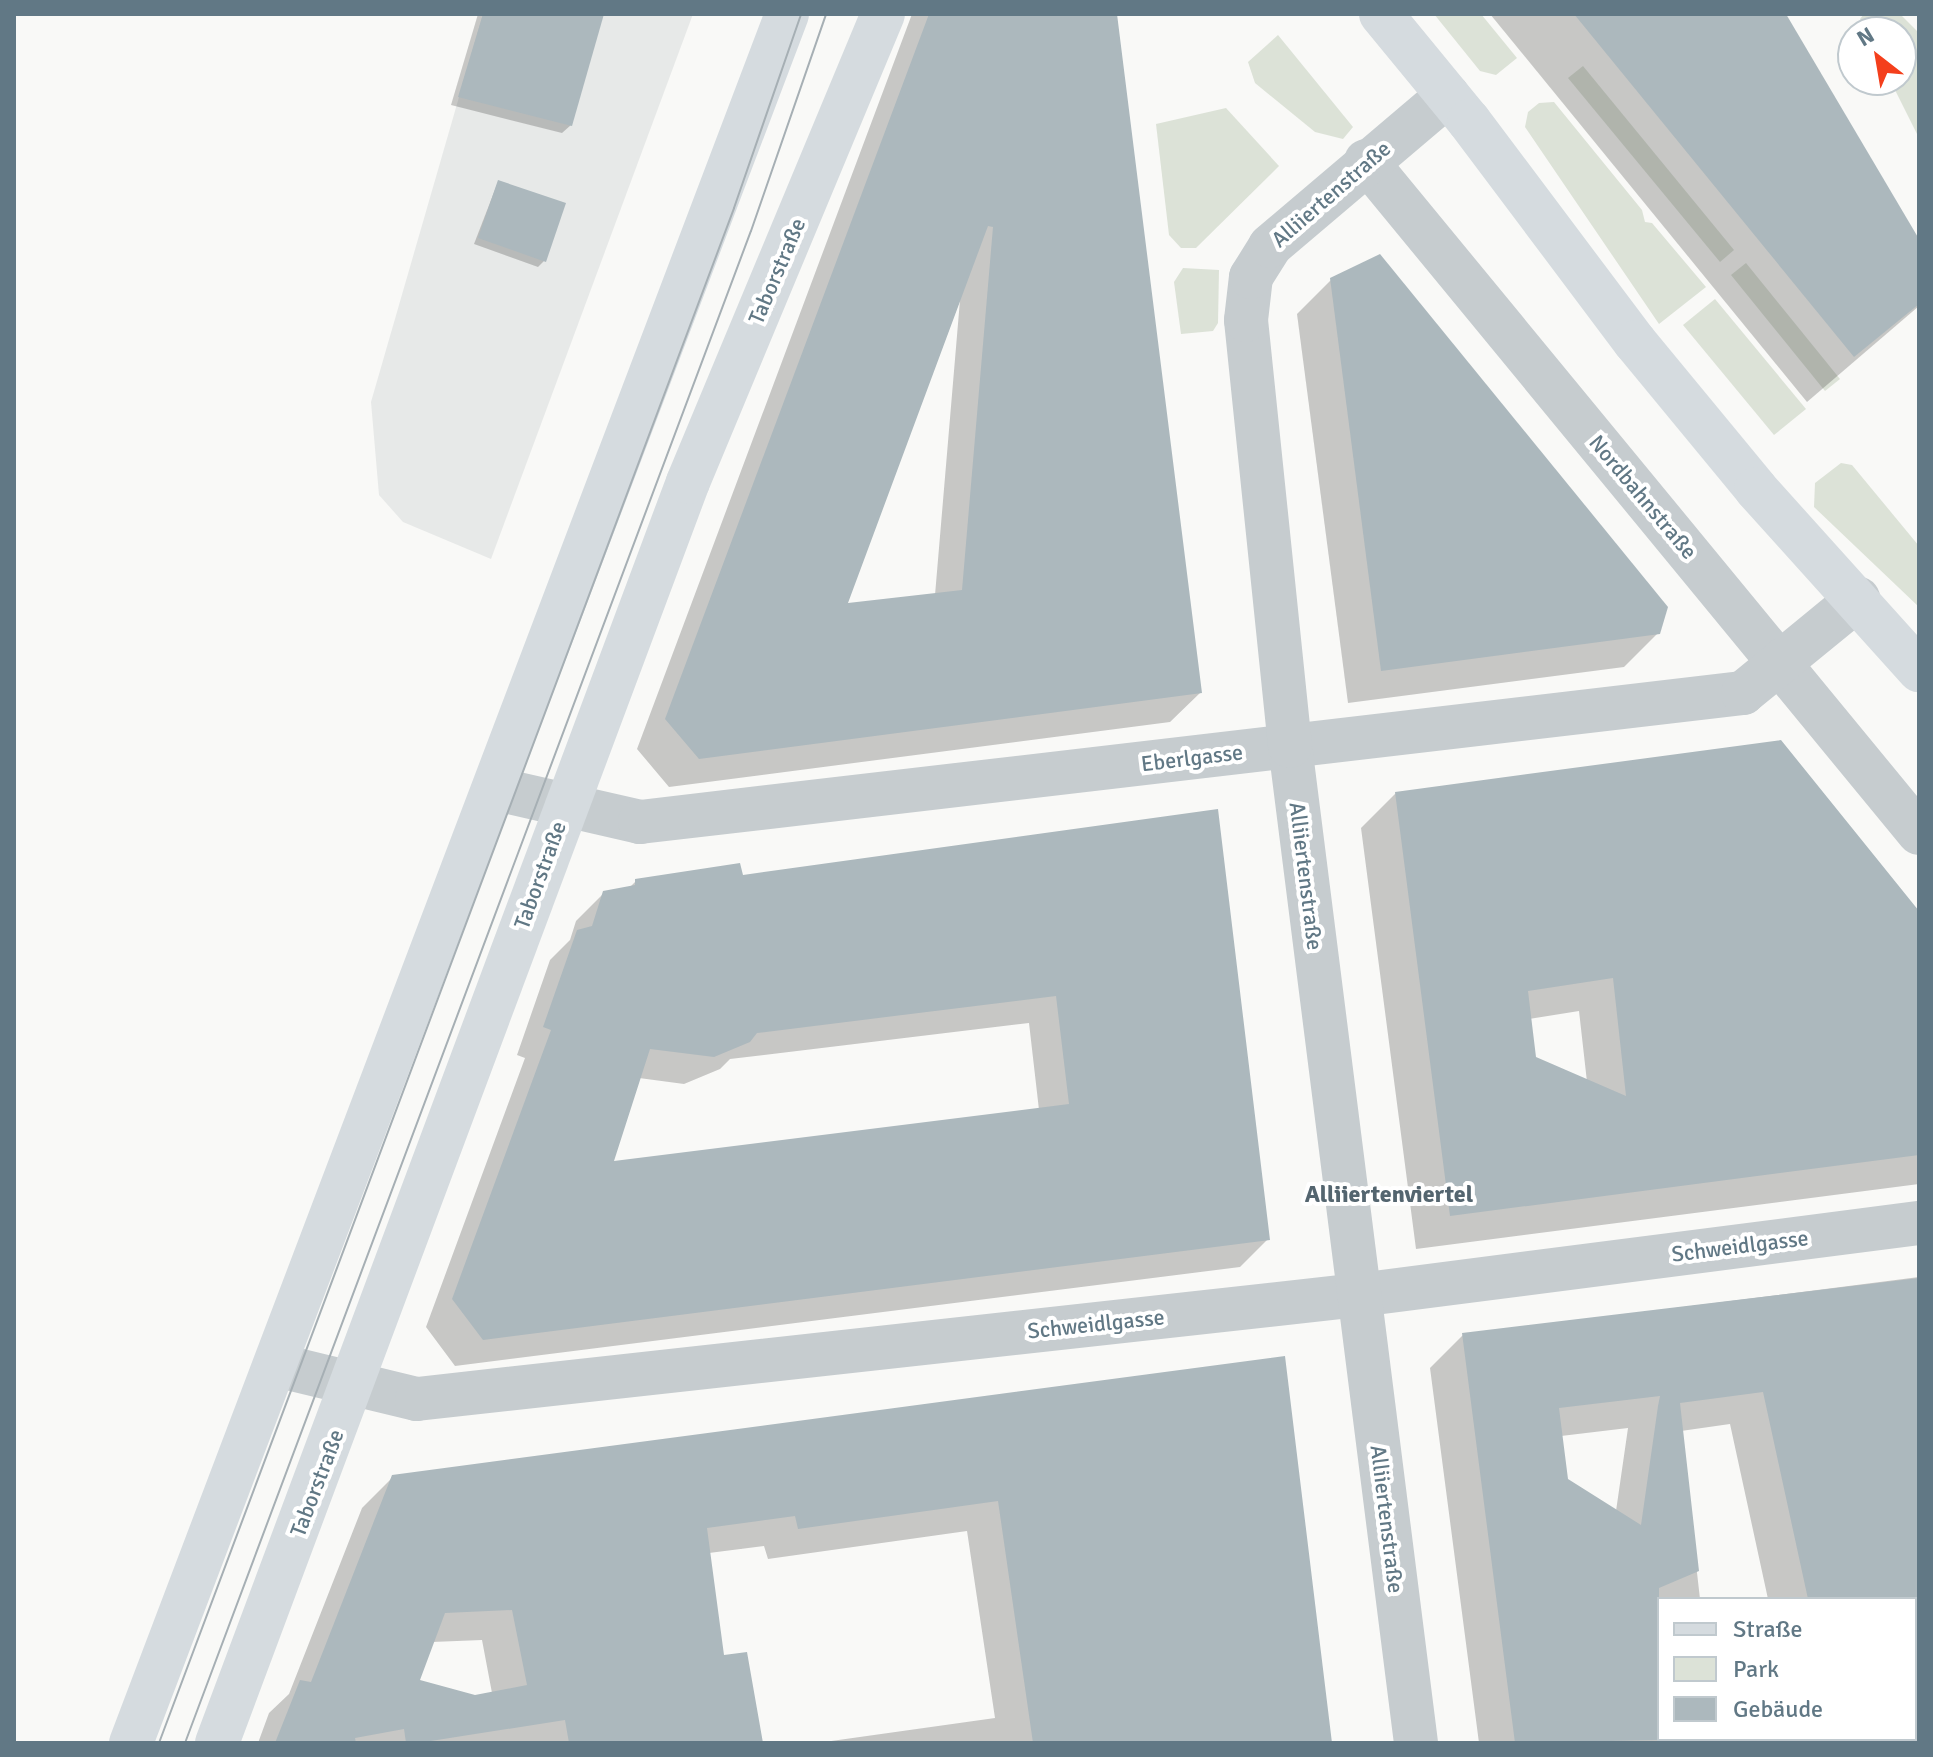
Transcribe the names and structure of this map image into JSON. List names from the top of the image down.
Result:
{
  "streets": {
    "main road": ["Taborstraße"],
    "street": [
      "Alliiertenstraße",
      "Nordbahnstraße",
      "Eberlgasse",
      "Schweidlgasse"
    ]
  },
  "crossings": [
    ["Alliiertenstraße", "Nordbahnstraße"],
    ["Alliiertenstraße", "Eberlgasse"],
    ["Alliiertenstraße", "Schweidlgasse"],
    ["Taborstraße", "Eberlgasse"],
    ["Taborstraße", "Schweidlgasse"],
    ["Nordbahnstraße", "Eberlgasse"]
  ],
  "districts": ["Alliiertenviertel"],
  "legend": ["Straße", "Park", "Gebäude"],
  "north": "top left"
}
